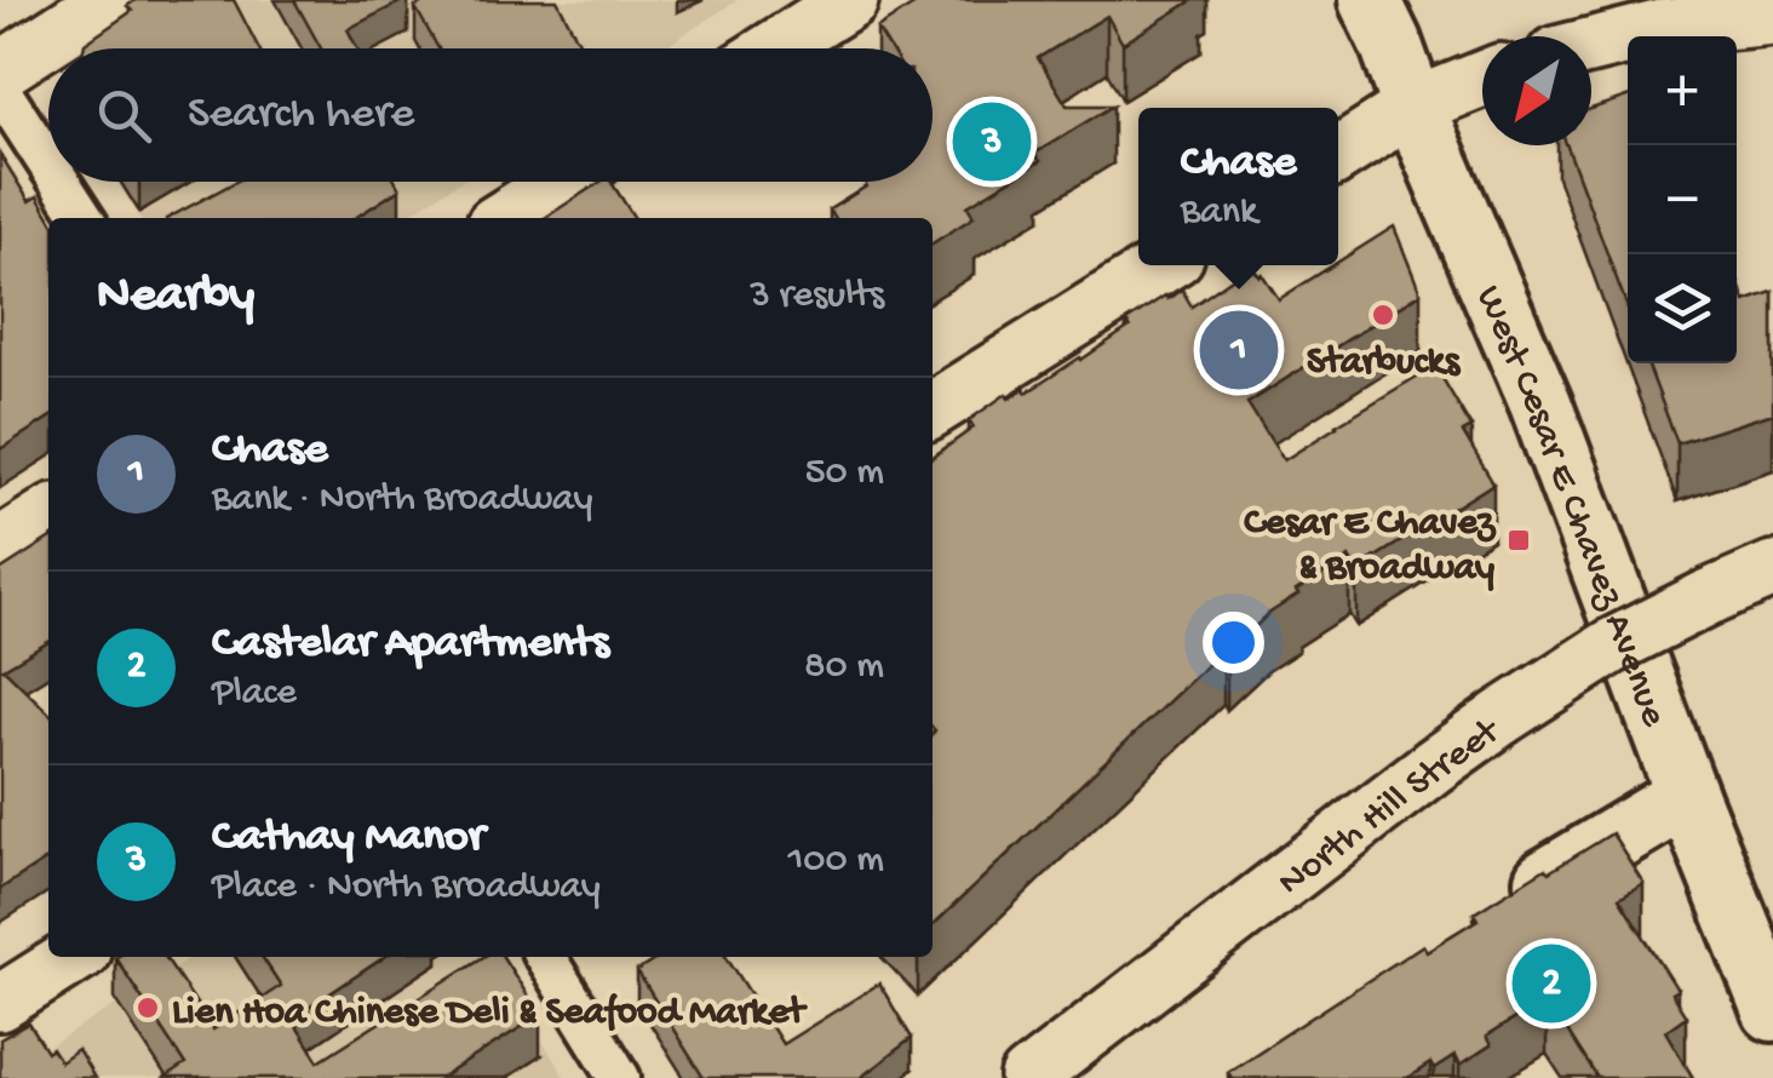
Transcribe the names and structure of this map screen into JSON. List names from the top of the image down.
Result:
{
  "streets": {
    "main road": ["West Cesar E Chavez Avenue", "North Hill Street"]
  },
  "places": {
    "other": ["Starbucks", "Lien Hoa Chinese Deli & Seafood Market"],
    "transit": ["Cesar E Chavez & Broadway"]
  },
  "north": "bottom left",
  "page": {
    "map_buttons": ["+", "−"],
    "search": "Search here",
    "pins": ["3", "1", "2"],
    "popup": ["Chase", "Bank"],
    "heading": ["Nearby", "3 results"],
    "list": [
      {
        "mark": "1",
        "name": "Chase",
        "note": "Bank · North Broadway",
        "value": "50 m"
      },
      {
        "mark": "2",
        "name": "Castelar Apartments",
        "note": "Place",
        "value": "80 m"
      },
      {
        "mark": "3",
        "name": "Cathay Manor",
        "note": "Place · North Broadway",
        "value": "100 m"
      }
    ]
  }
}
